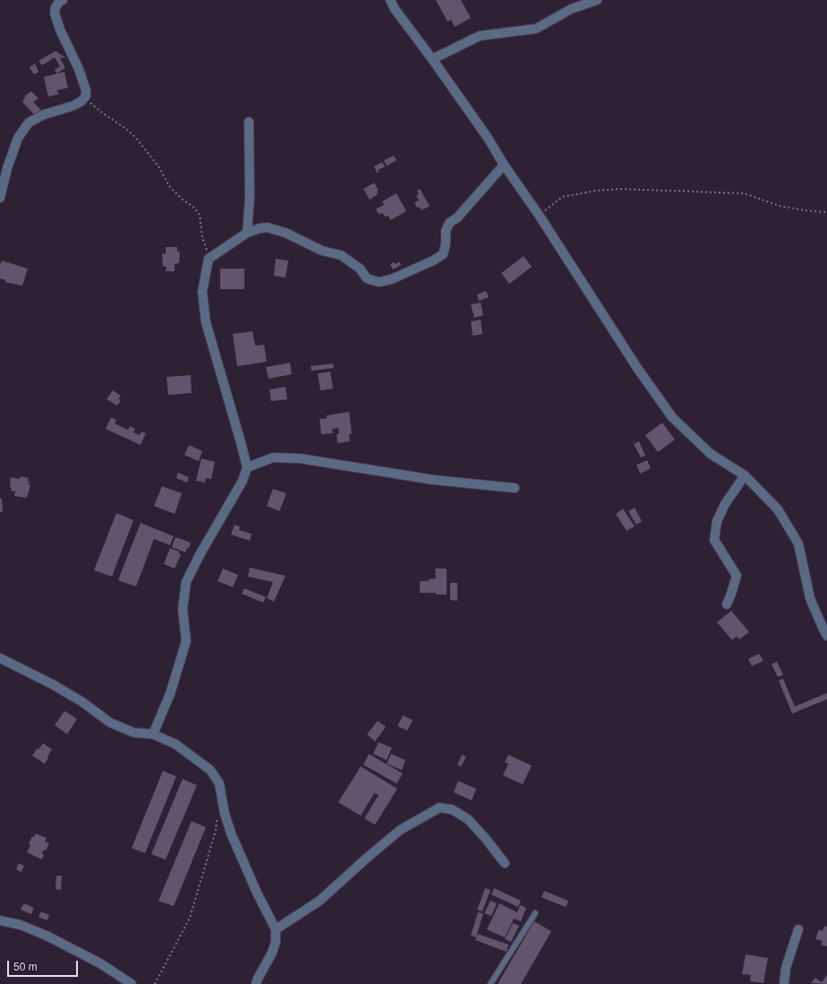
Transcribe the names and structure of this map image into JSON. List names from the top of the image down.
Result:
{
  "scale_bar": "50 m"
}
